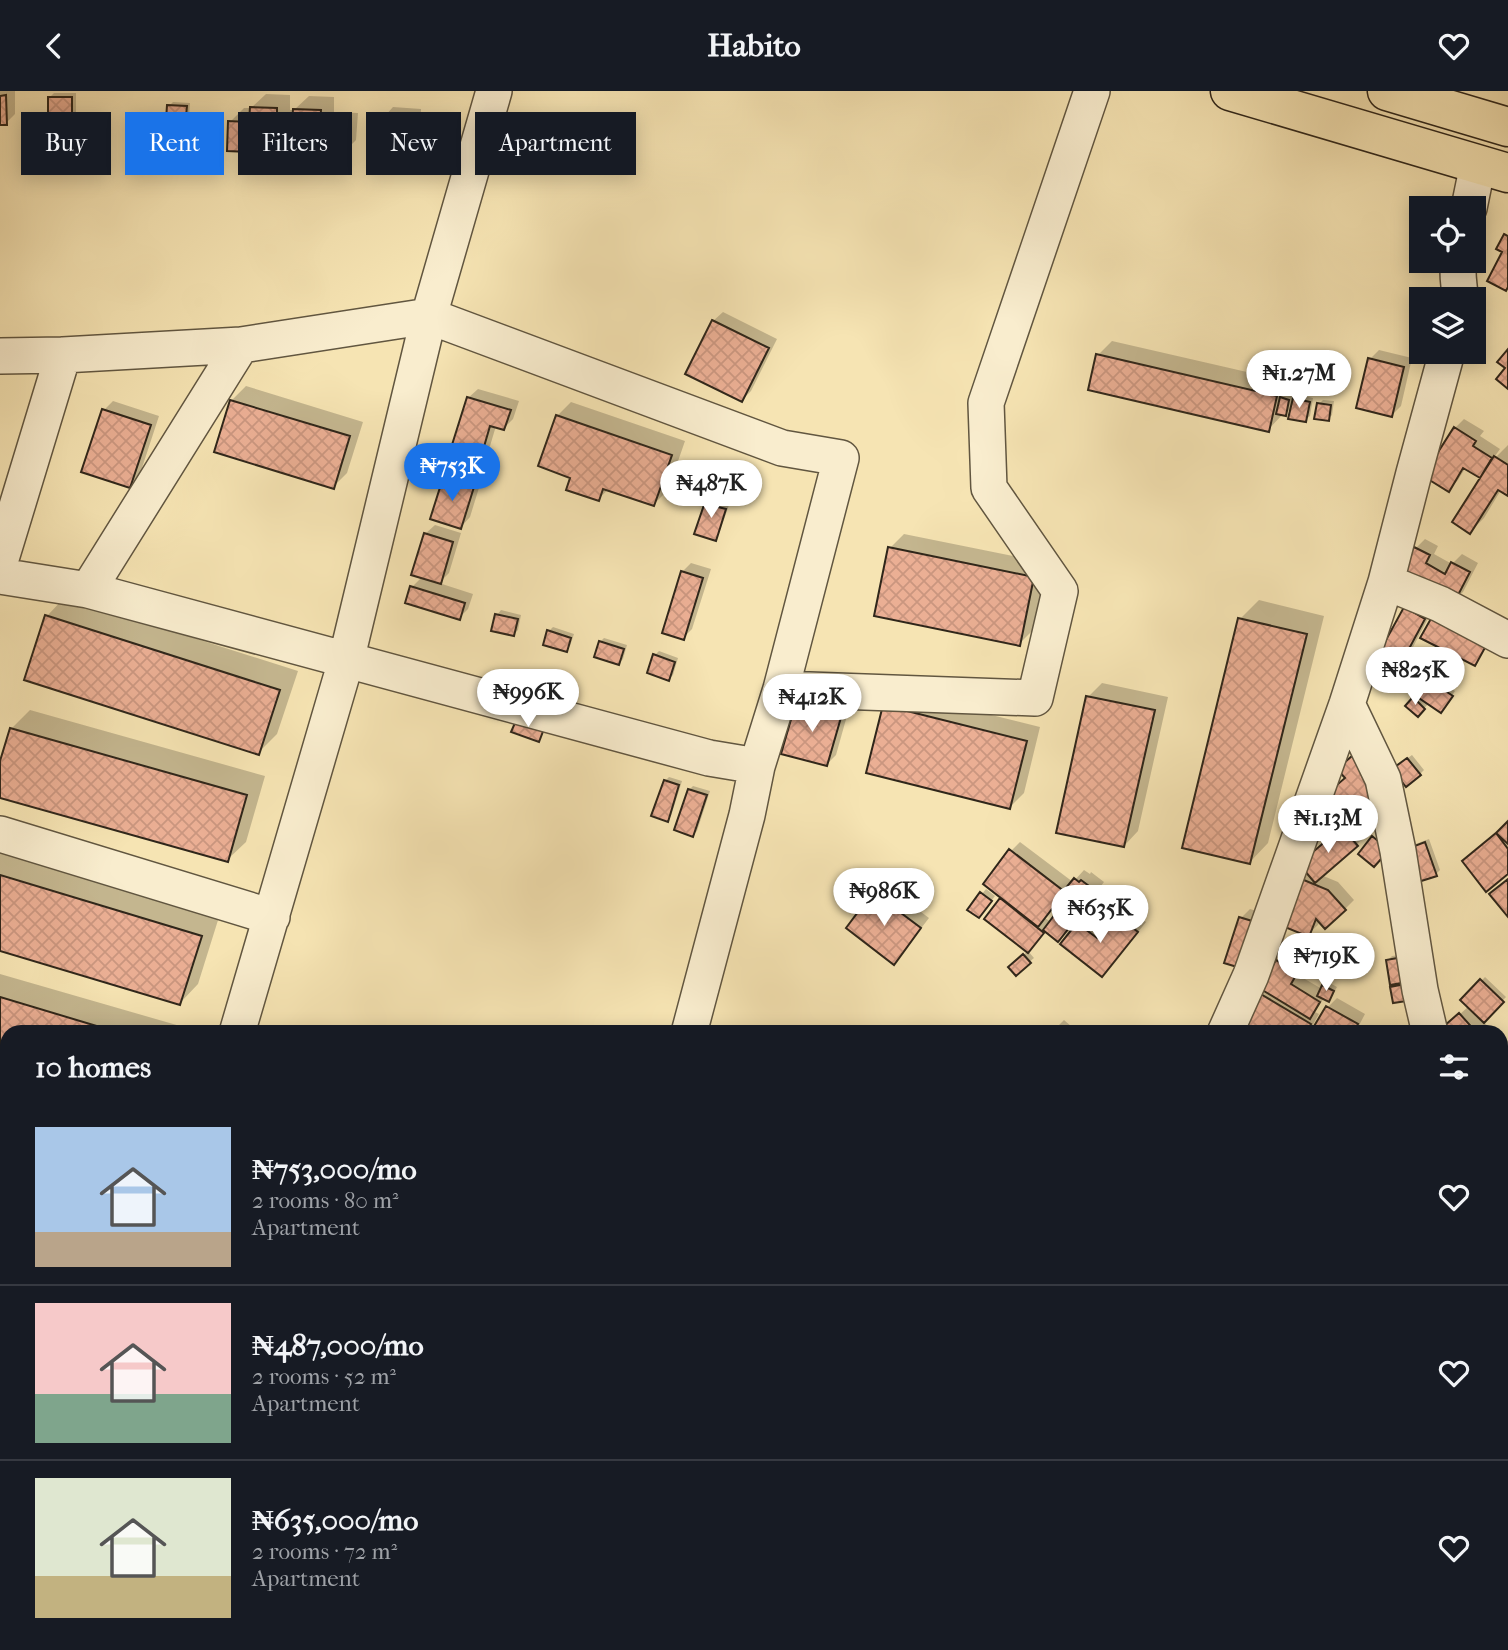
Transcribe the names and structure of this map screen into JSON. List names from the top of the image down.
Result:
{
  "page": {
    "header": "Habito",
    "chip": [
      "Buy",
      "Rent",
      "Filters",
      "New",
      "Apartment"
    ],
    "price": [
      "₦1.27M",
      "₦753K",
      "₦487K",
      "₦825K",
      "₦996K",
      "₦412K",
      "₦1.13M",
      "₦986K",
      "₦635K",
      "₦719K"
    ],
    "heading": "10 homes",
    "list": [
      {
        "name": "₦753,000/mo",
        "note": "2 rooms · 80 m² · Apartment"
      },
      {
        "name": "₦487,000/mo",
        "note": "2 rooms · 52 m² · Apartment"
      },
      {
        "name": "₦635,000/mo",
        "note": "2 rooms · 72 m² · Apartment"
      }
    ]
  }
}
